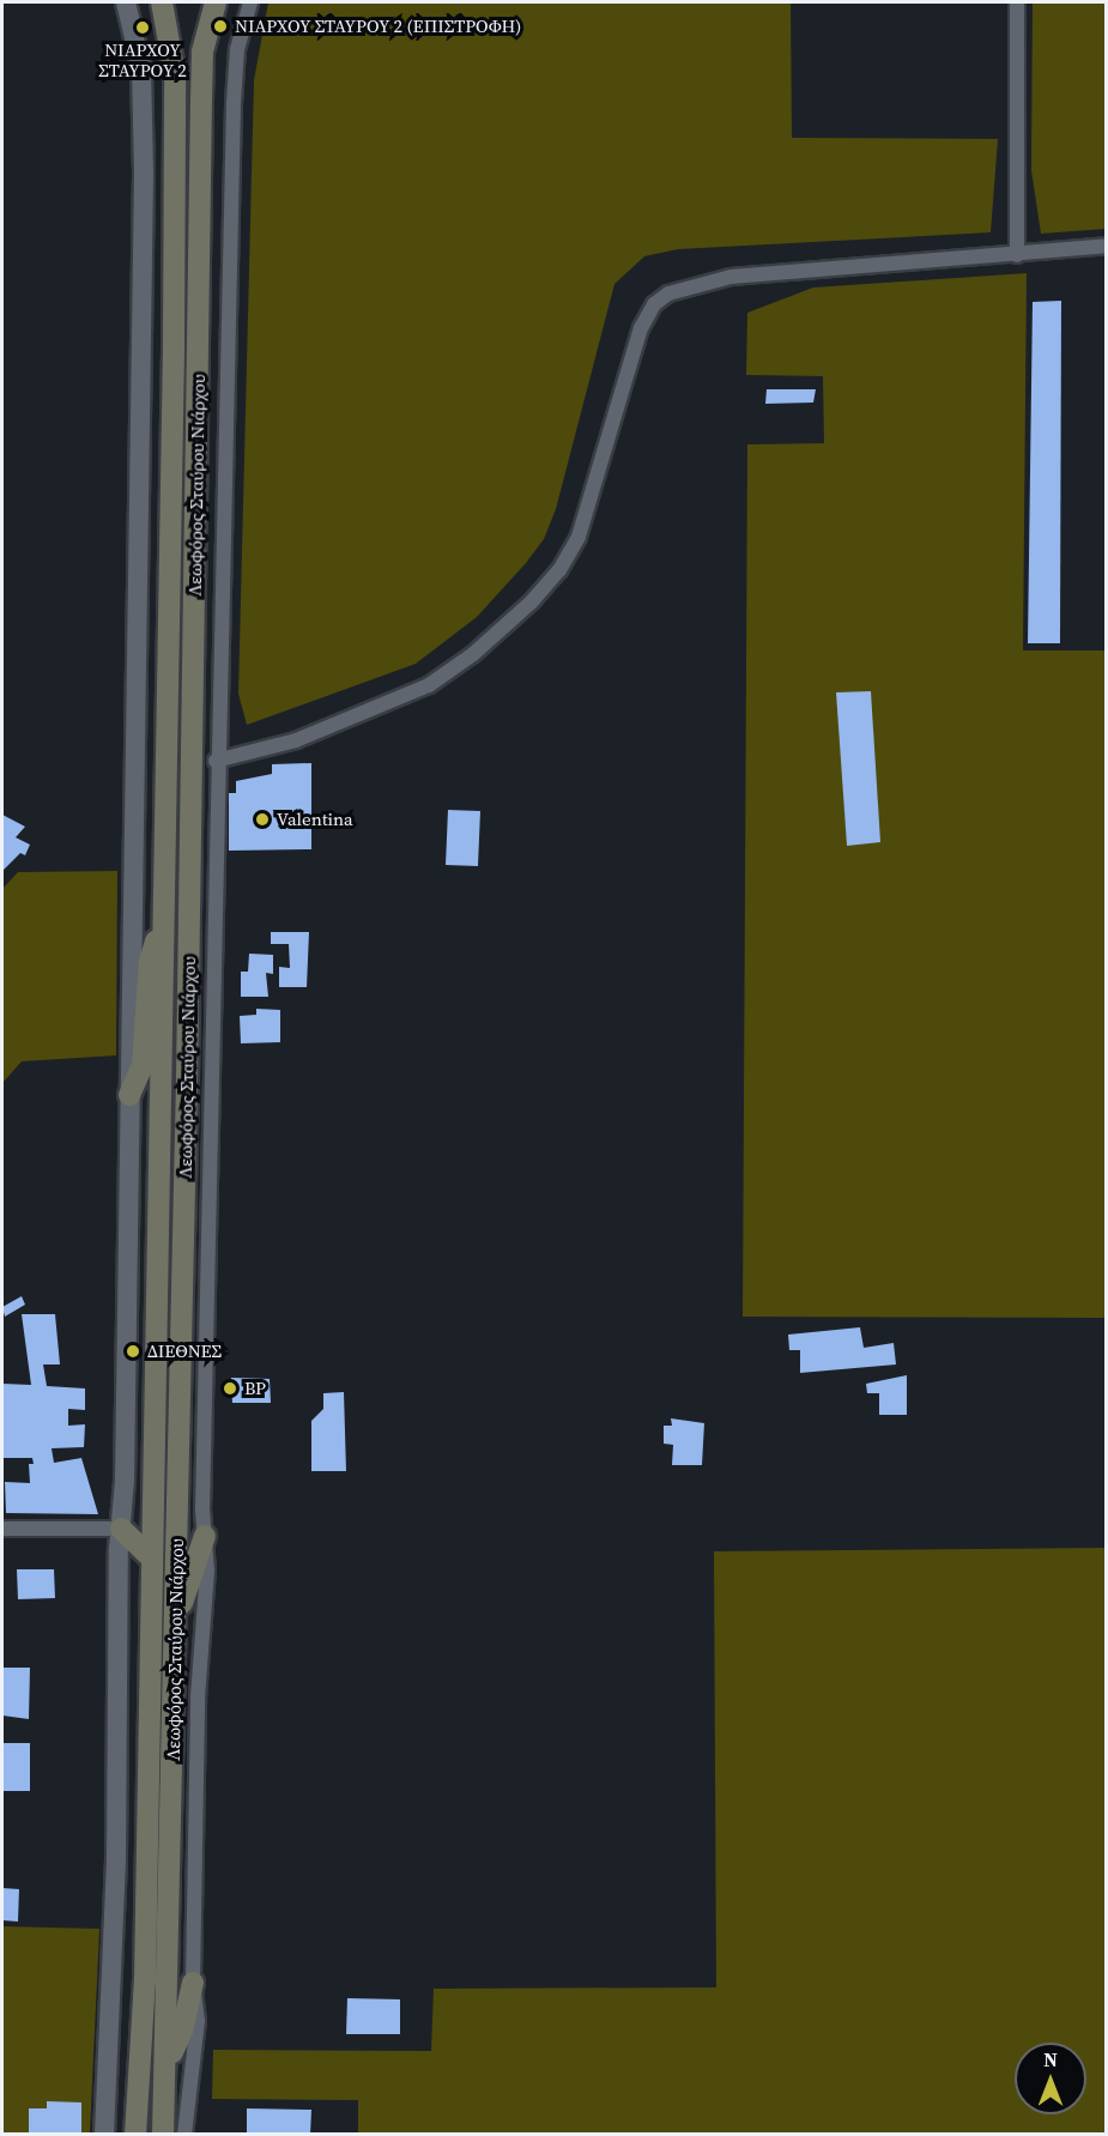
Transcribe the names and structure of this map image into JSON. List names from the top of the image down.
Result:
{
  "streets": {
    "main road": ["Λεωφόρος Σταύρου Νιάρχου"]
  },
  "places": [
    "ΝΙΑΡΧΟΥ ΣΤΑΥΡΟΥ 2 (ΕΠΙΣΤΡΟΦΗ)",
    "ΝΙΑΡΧΟΥ ΣΤΑΥΡΟΥ 2",
    "Valentina",
    "ΔΙΕΘΝΕΣ",
    "BP"
  ],
  "north": "top"
}
